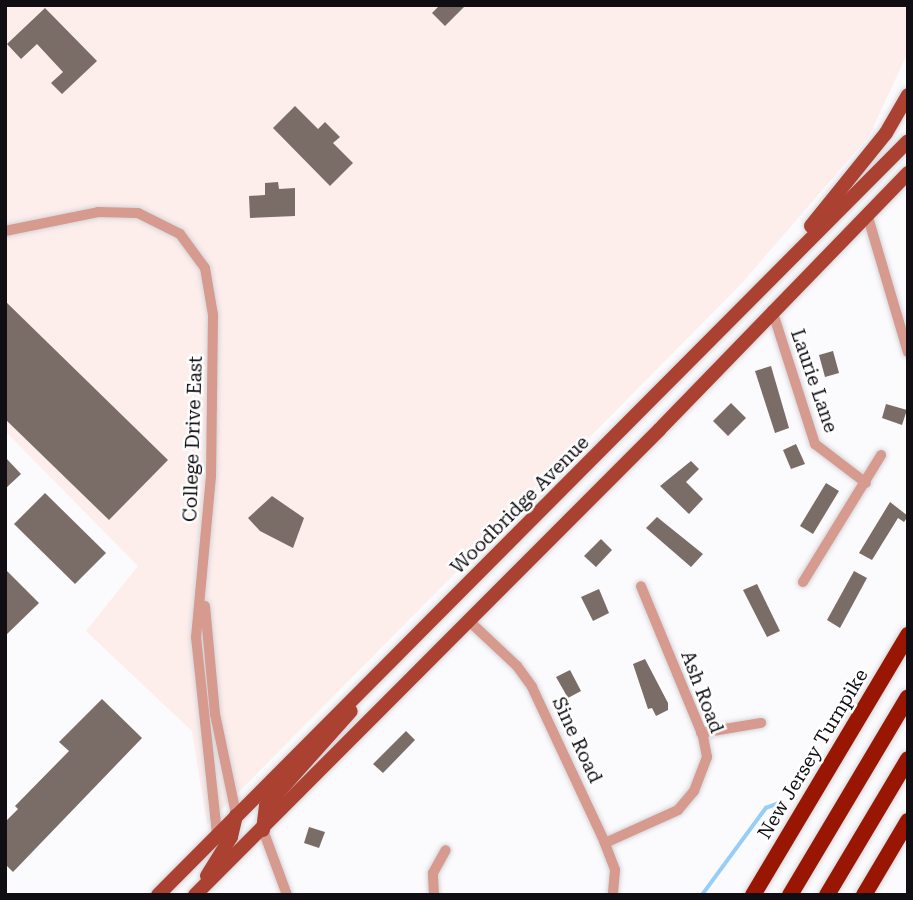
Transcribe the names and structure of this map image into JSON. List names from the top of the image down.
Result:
{
  "streets": {
    "highway": ["New Jersey Turnpike"],
    "main road": ["Woodbridge Avenue"],
    "street": [
      "Laurie Lane",
      "College Drive East",
      "Ash Road",
      "Sine Road"
    ]
  },
  "crossings": [
    ["College Drive East", "Woodbridge Avenue"],
    ["Ash Road", "Sine Road"]
  ]
}
